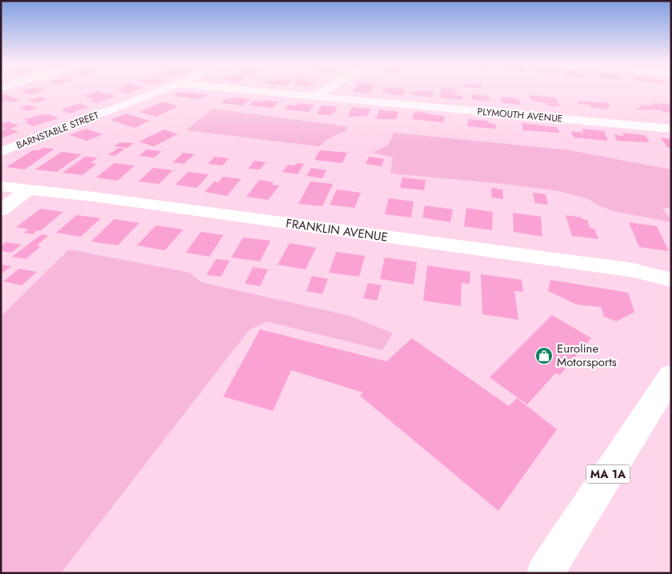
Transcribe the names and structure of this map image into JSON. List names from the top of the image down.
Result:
{
  "streets": {
    "main road": [
      "PLYMOUTH AVENUE",
      "BARNSTABLE STREET",
      "FRANKLIN AVENUE",
      "MA 1A"
    ]
  },
  "places": {
    "shop": ["Euroline Motorsports"]
  }
}
